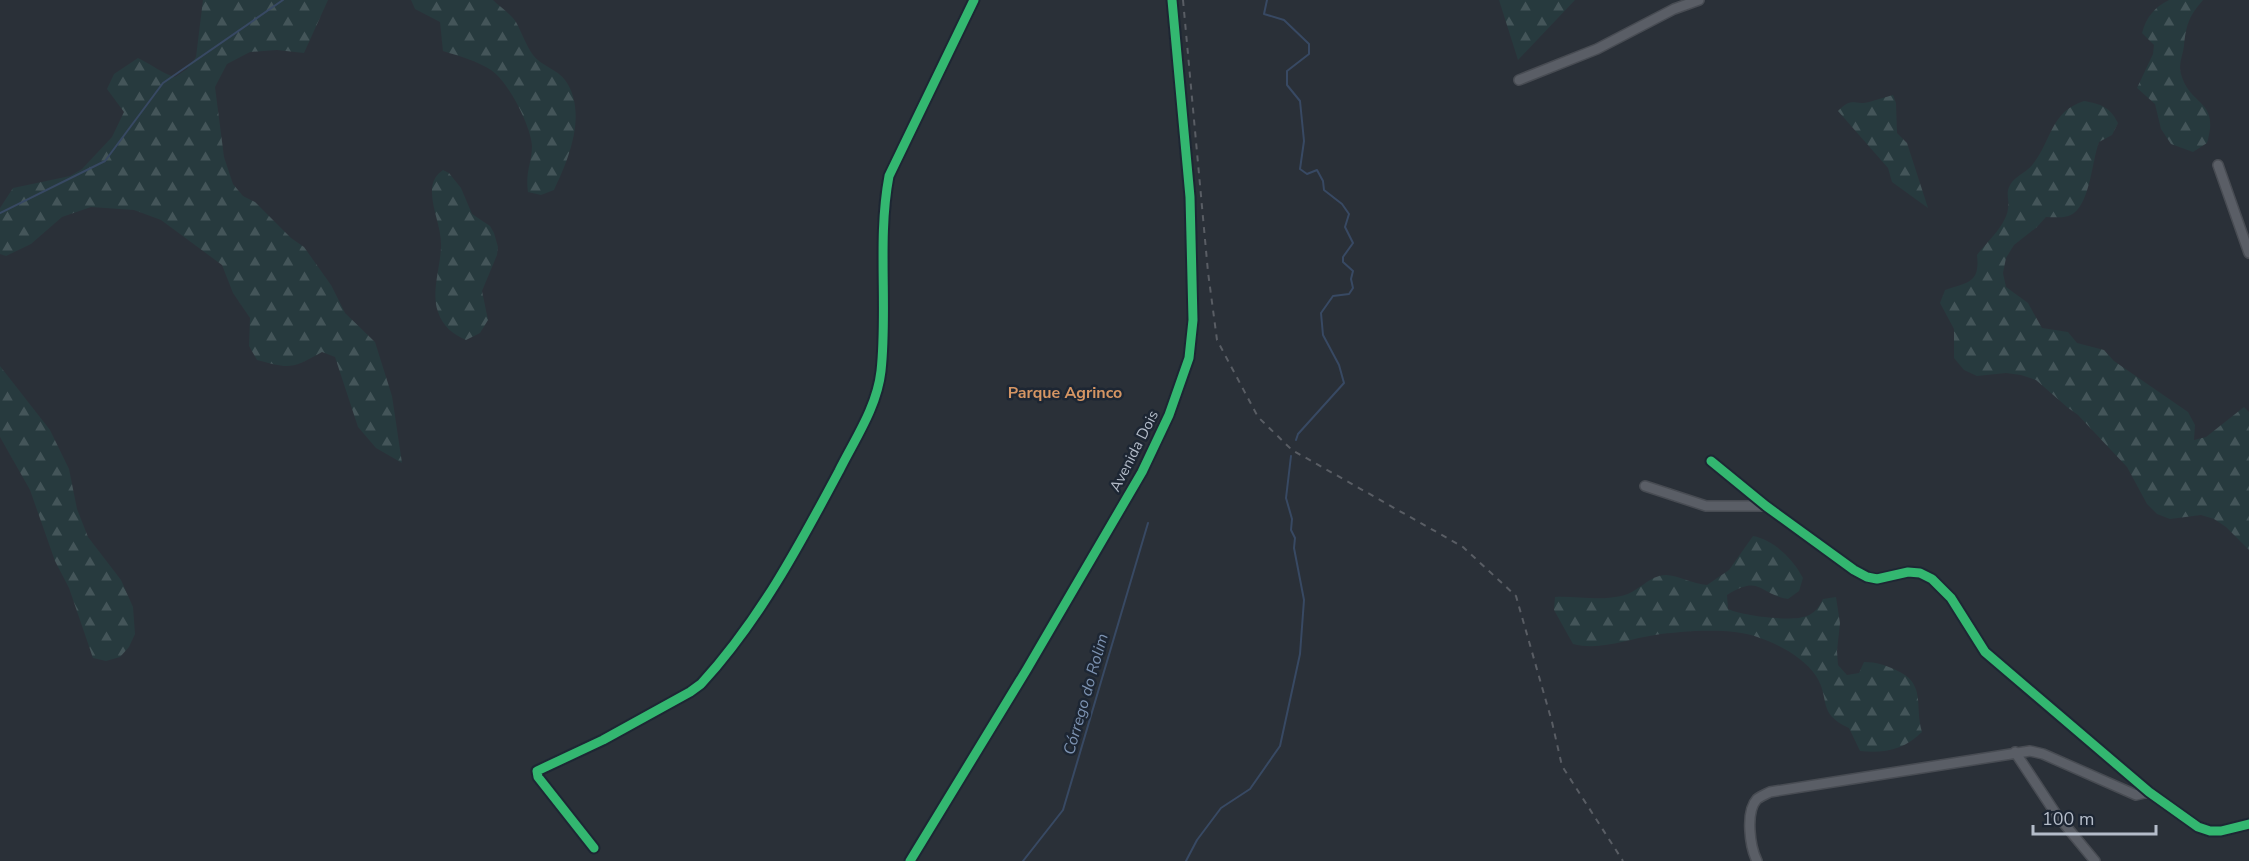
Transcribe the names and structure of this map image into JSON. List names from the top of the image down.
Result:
{
  "streets": {
    "street": ["Avenida Dois"]
  },
  "districts": ["Parque Agrinco"],
  "water": ["Córrego do Rolim"],
  "scale_bar": "100 m"
}
